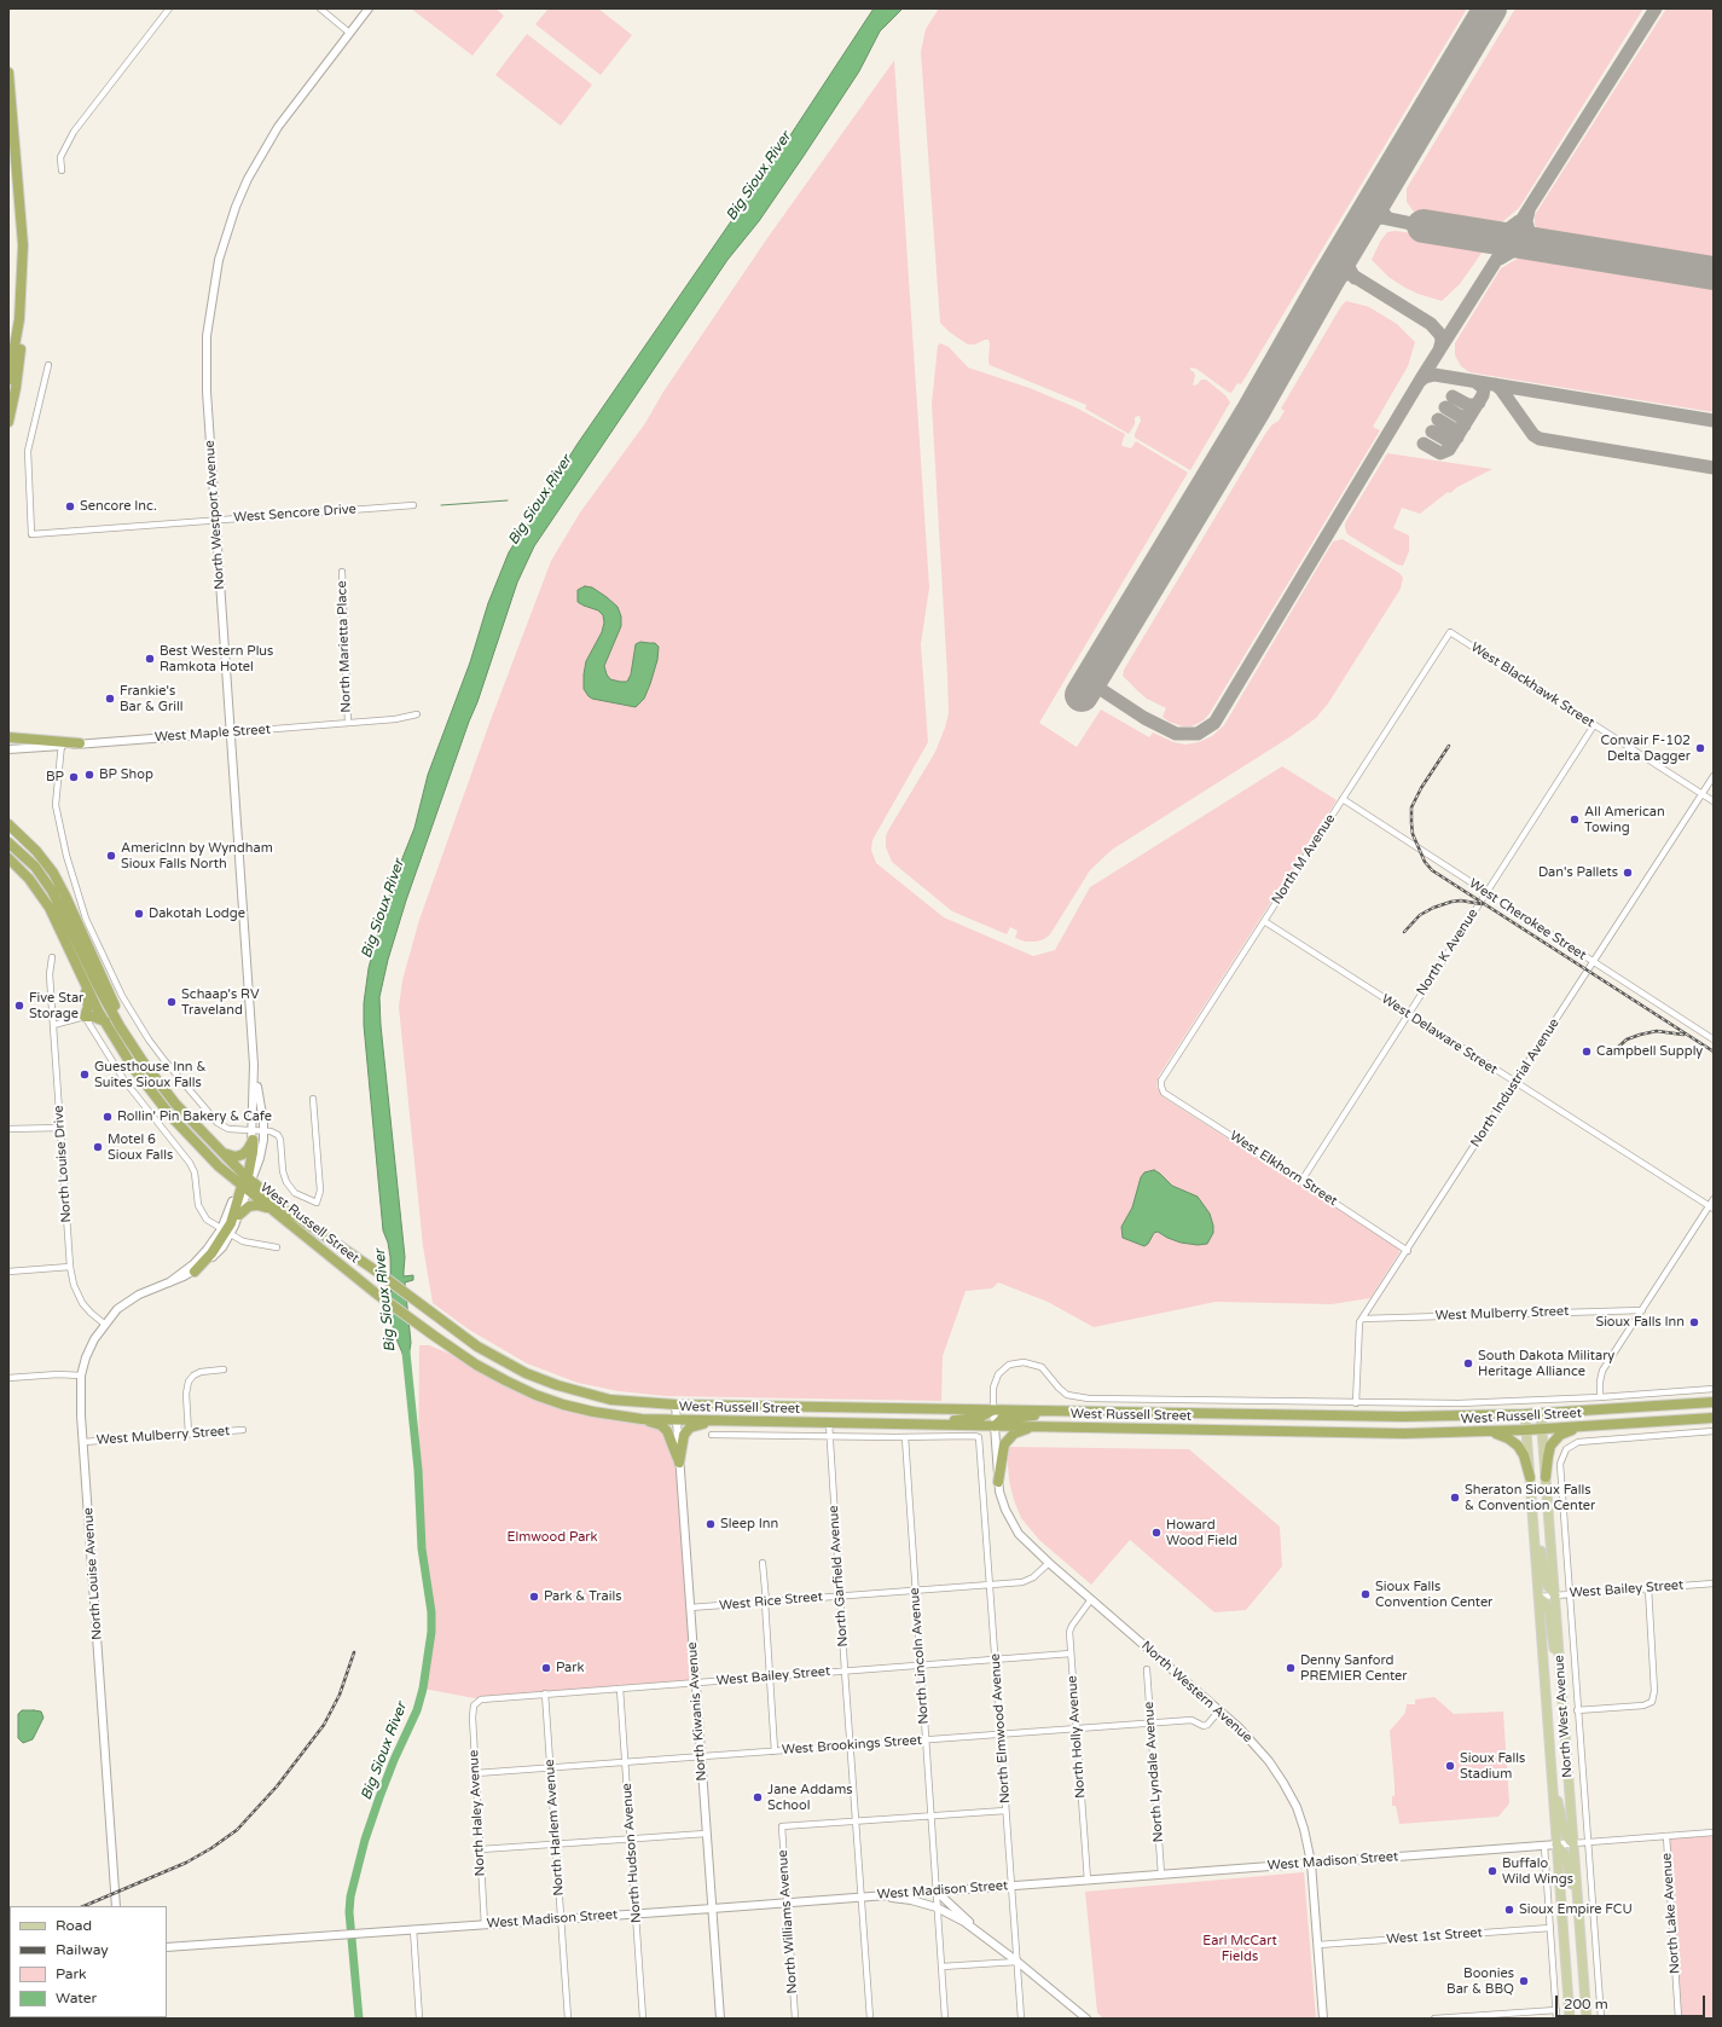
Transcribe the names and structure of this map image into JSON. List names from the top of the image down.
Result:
{
  "streets": {
    "highway": ["West Russell Street"],
    "main road": [
      "North Westport Avenue",
      "West Maple Street",
      "North Louise Avenue",
      "North Western Avenue",
      "North Kiwanis Avenue",
      "North West Avenue",
      "West Madison Street"
    ],
    "street": [
      "West Sencore Drive",
      "North Marietta Place",
      "West Blackhawk Street",
      "North M Avenue",
      "West Cherokee Street",
      "North K Avenue",
      "West Delaware Street",
      "North Industrial Avenue",
      "North Louise Drive",
      "West Elkhorn Street",
      "West Mulberry Street",
      "North Garfield Avenue",
      "West Bailey Street",
      "West Rice Street",
      "North Lincoln Avenue",
      "North Elmwood Avenue",
      "North Holly Avenue",
      "West Brookings Street",
      "North Lyndale Avenue",
      "North Haley Avenue",
      "North Harlem Avenue",
      "North Hudson Avenue",
      "North Lake Avenue",
      "North Williams Avenue",
      "West 1st Street"
    ]
  },
  "crossings": [
    ["West Sencore Drive", "North Westport Avenue"],
    ["North Westport Avenue", "West Maple Street"],
    ["North Westport Avenue", "West Russell Street"],
    ["North Westport Avenue", "North Louise Avenue"],
    ["North Marietta Place", "West Maple Street"],
    ["West Blackhawk Street", "North M Avenue"],
    ["West Blackhawk Street", "North K Avenue"],
    ["West Blackhawk Street", "North Industrial Avenue"],
    ["North M Avenue", "West Cherokee Street"],
    ["North M Avenue", "West Delaware Street"],
    ["North M Avenue", "West Elkhorn Street"],
    ["West Cherokee Street", "North K Avenue"],
    ["West Cherokee Street", "North Industrial Avenue"],
    ["North K Avenue", "West Delaware Street"],
    ["North K Avenue", "West Elkhorn Street"],
    ["West Delaware Street", "North Industrial Avenue"],
    ["North Industrial Avenue", "West Elkhorn Street"],
    ["North Industrial Avenue", "West Russell Street"],
    ["North Industrial Avenue", "West Mulberry Street"],
    ["North Louise Drive", "North Louise Avenue"],
    ["West Russell Street", "North Louise Avenue"],
    ["West Russell Street", "North Garfield Avenue"],
    ["West Russell Street", "North Lincoln Avenue"],
    ["West Russell Street", "North Western Avenue"],
    ["West Russell Street", "North Kiwanis Avenue"],
    ["West Russell Street", "North West Avenue"],
    ["West Russell Street", "North Elmwood Avenue"],
    ["West Mulberry Street", "North Louise Avenue"],
    ["North Garfield Avenue", "West Bailey Street"],
    ["North Garfield Avenue", "West Rice Street"],
    ["North Garfield Avenue", "West Brookings Street"],
    ["North Garfield Avenue", "West Madison Street"],
    ["North Garfield Avenue", "North Williams Avenue"],
    ["West Bailey Street", "North Lincoln Avenue"],
    ["West Bailey Street", "North Kiwanis Avenue"],
    ["West Bailey Street", "North West Avenue"],
    ["West Bailey Street", "North Elmwood Avenue"],
    ["West Bailey Street", "North Holly Avenue"],
    ["West Bailey Street", "North Haley Avenue"],
    ["West Bailey Street", "North Harlem Avenue"],
    ["West Bailey Street", "North Hudson Avenue"],
    ["West Rice Street", "North Lincoln Avenue"],
    ["West Rice Street", "North Western Avenue"],
    ["West Rice Street", "North Kiwanis Avenue"],
    ["West Rice Street", "North Elmwood Avenue"],
    ["North Lincoln Avenue", "West Brookings Street"],
    ["North Lincoln Avenue", "West Madison Street"],
    ["North Western Avenue", "North Holly Avenue"],
    ["North Western Avenue", "West Brookings Street"],
    ["North Western Avenue", "West Madison Street"],
    ["North Western Avenue", "West 1st Street"],
    ["North Kiwanis Avenue", "West Brookings Street"],
    ["North Kiwanis Avenue", "West Madison Street"],
    ["North West Avenue", "West Madison Street"],
    ["North Elmwood Avenue", "West Brookings Street"],
    ["North Elmwood Avenue", "West Madison Street"],
    ["North Holly Avenue", "West Brookings Street"],
    ["North Holly Avenue", "West Madison Street"],
    ["West Brookings Street", "North Lyndale Avenue"],
    ["West Brookings Street", "North Haley Avenue"],
    ["West Brookings Street", "North Harlem Avenue"],
    ["West Brookings Street", "North Hudson Avenue"],
    ["North Lyndale Avenue", "West Madison Street"],
    ["North Haley Avenue", "West Madison Street"],
    ["North Harlem Avenue", "West Madison Street"],
    ["North Hudson Avenue", "West Madison Street"],
    ["West Madison Street", "North Lake Avenue"],
    ["West Madison Street", "North Williams Avenue"]
  ],
  "water": ["Big Sioux River"],
  "parks": ["Elmwood Park", "Earl McCart Fields"],
  "places": [
    "Sencore Inc.",
    "Best Western Plus Ramkota Hotel",
    "Frankie's Bar & Grill",
    "Convair F-102 Delta Dagger",
    "BP Shop",
    "BP",
    "All American Towing",
    "AmericInn by Wyndham Sioux Falls North",
    "Dan's Pallets",
    "Dakotah Lodge",
    "Schaap's RV Traveland",
    "Five Star Storage",
    "Campbell Supply",
    "Guesthouse Inn & Suites Sioux Falls",
    "Rollin' Pin Bakery & Cafe",
    "Motel 6 Sioux Falls",
    "Sioux Falls Inn",
    "South Dakota Military Heritage Alliance",
    "Sheraton Sioux Falls & Convention Center",
    "Sleep Inn",
    "Howard Wood Field",
    "Sioux Falls Convention Center",
    "Park & Trails",
    "Park",
    "Denny Sanford PREMIER Center",
    "Sioux Falls Stadium",
    "Jane Addams School",
    "Buffalo Wild Wings",
    "Sioux Empire FCU",
    "Boonies Bar & BBQ"
  ],
  "legend": [
    "Road",
    "Railway",
    "Park",
    "Water"
  ],
  "scale_bar": "200 m"
}
